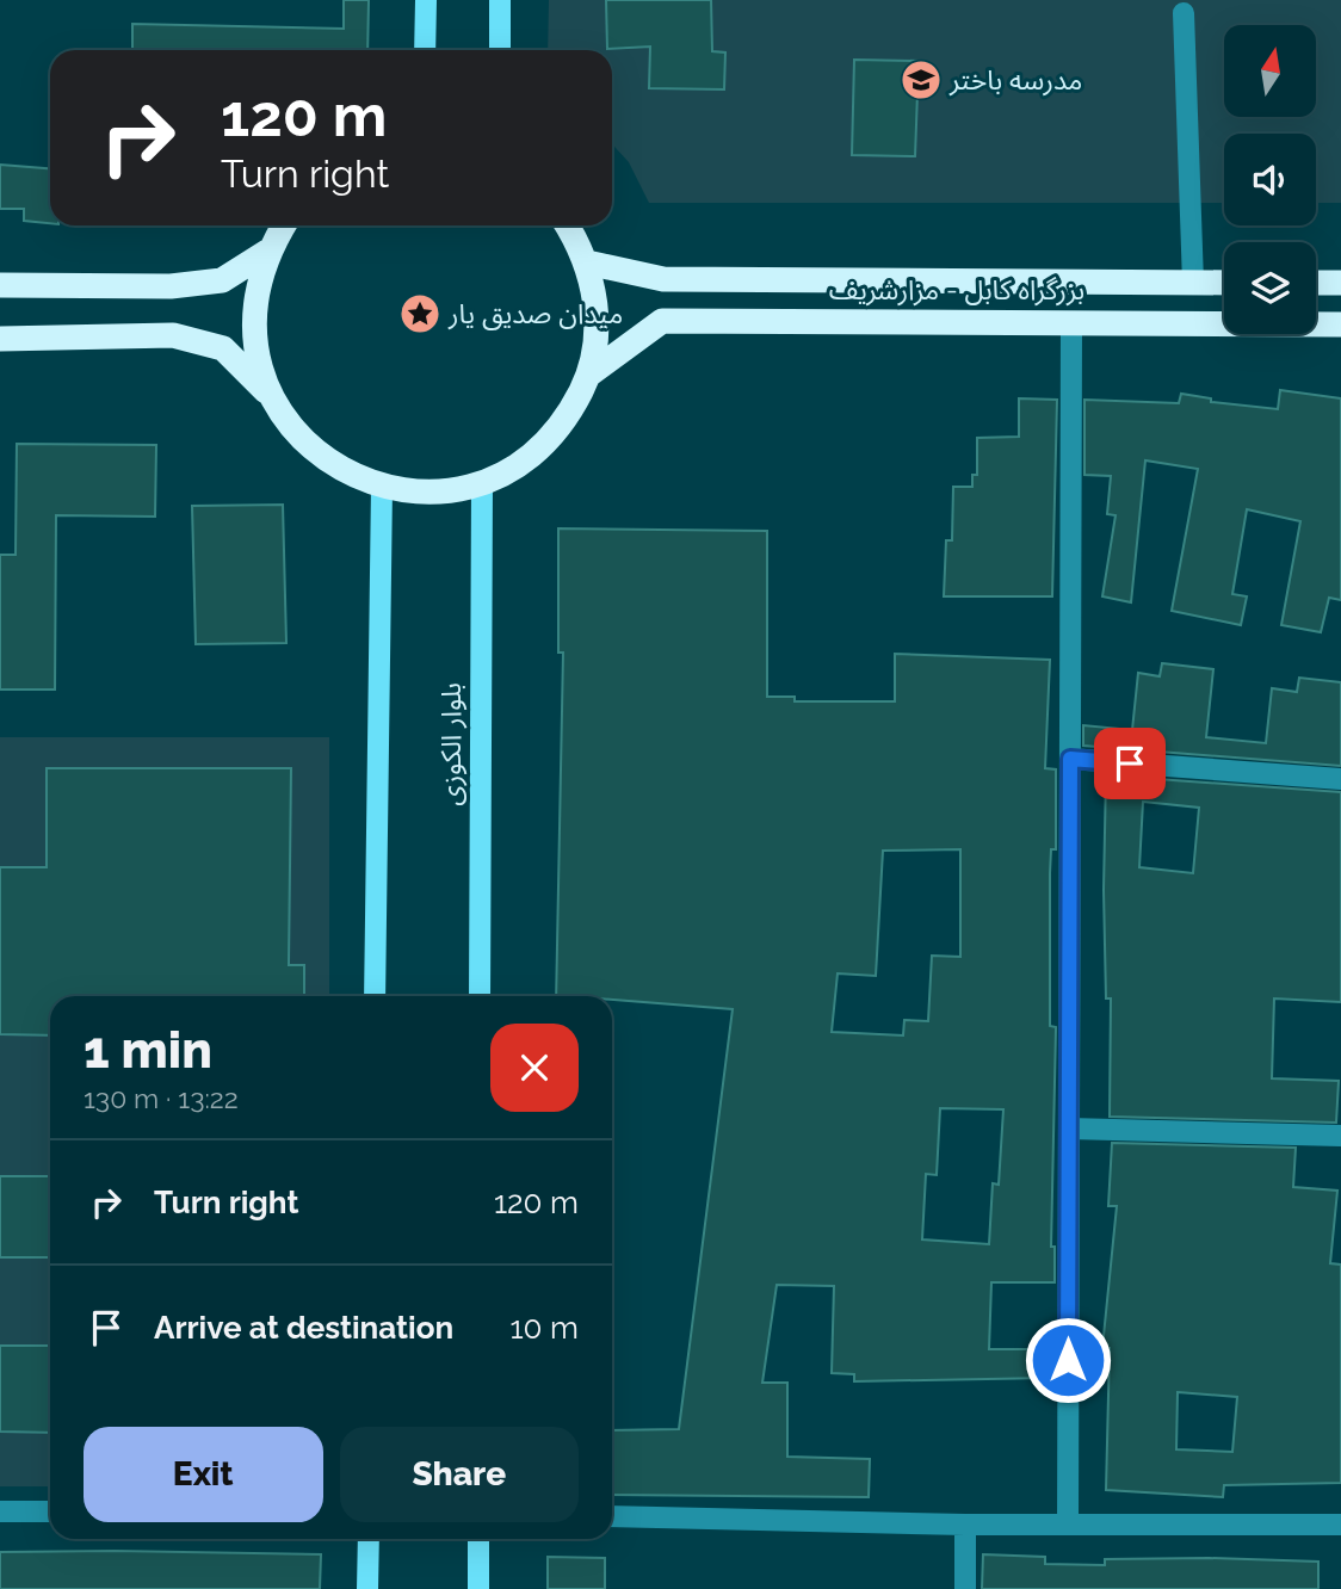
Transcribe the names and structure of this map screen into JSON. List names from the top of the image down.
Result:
{
  "streets": {
    "highway": ["بزرگراه کابل - مزارشریف"],
    "main road": ["بلوار الکوزی"]
  },
  "places": {
    "school or university": ["مدرسه باختر"],
    "place": ["میدان صدیق یار"]
  },
  "north": "top",
  "page": {
    "turn": ["120 m", "Turn right"],
    "heading": ["1 min", "130 m · 13:22"],
    "list": [
      {
        "name": "Turn right",
        "value": "120 m"
      },
      {
        "name": "Arrive at destination",
        "value": "10 m"
      }
    ],
    "buttons": ["Exit", "Share"]
  }
}
